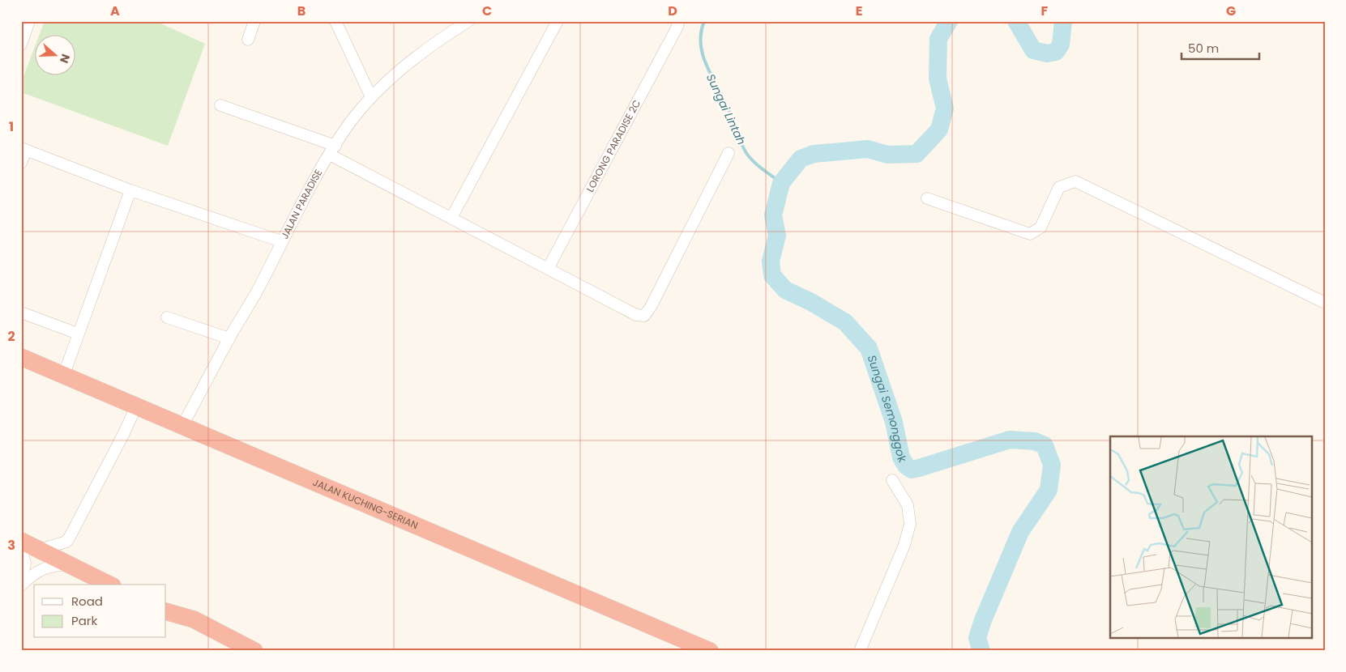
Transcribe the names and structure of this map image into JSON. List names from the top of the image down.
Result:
{
  "streets": {
    "highway": ["JALAN KUCHING-SERIAN"],
    "street": ["LORONG PARADISE 2C", "JALAN PARADISE"]
  },
  "crossings": [
    ["JALAN PARADISE", "JALAN KUCHING-SERIAN"]
  ],
  "water": ["Sungai Lintah", "Sungai Semonggok"],
  "legend": ["Road", "Park"],
  "scale_bar": "50 m",
  "north": "right",
  "grid": {
    "columns": [
      "A",
      "B",
      "C",
      "D",
      "E",
      "F",
      "G"
    ],
    "rows": ["1", "2", "3"]
  }
}
